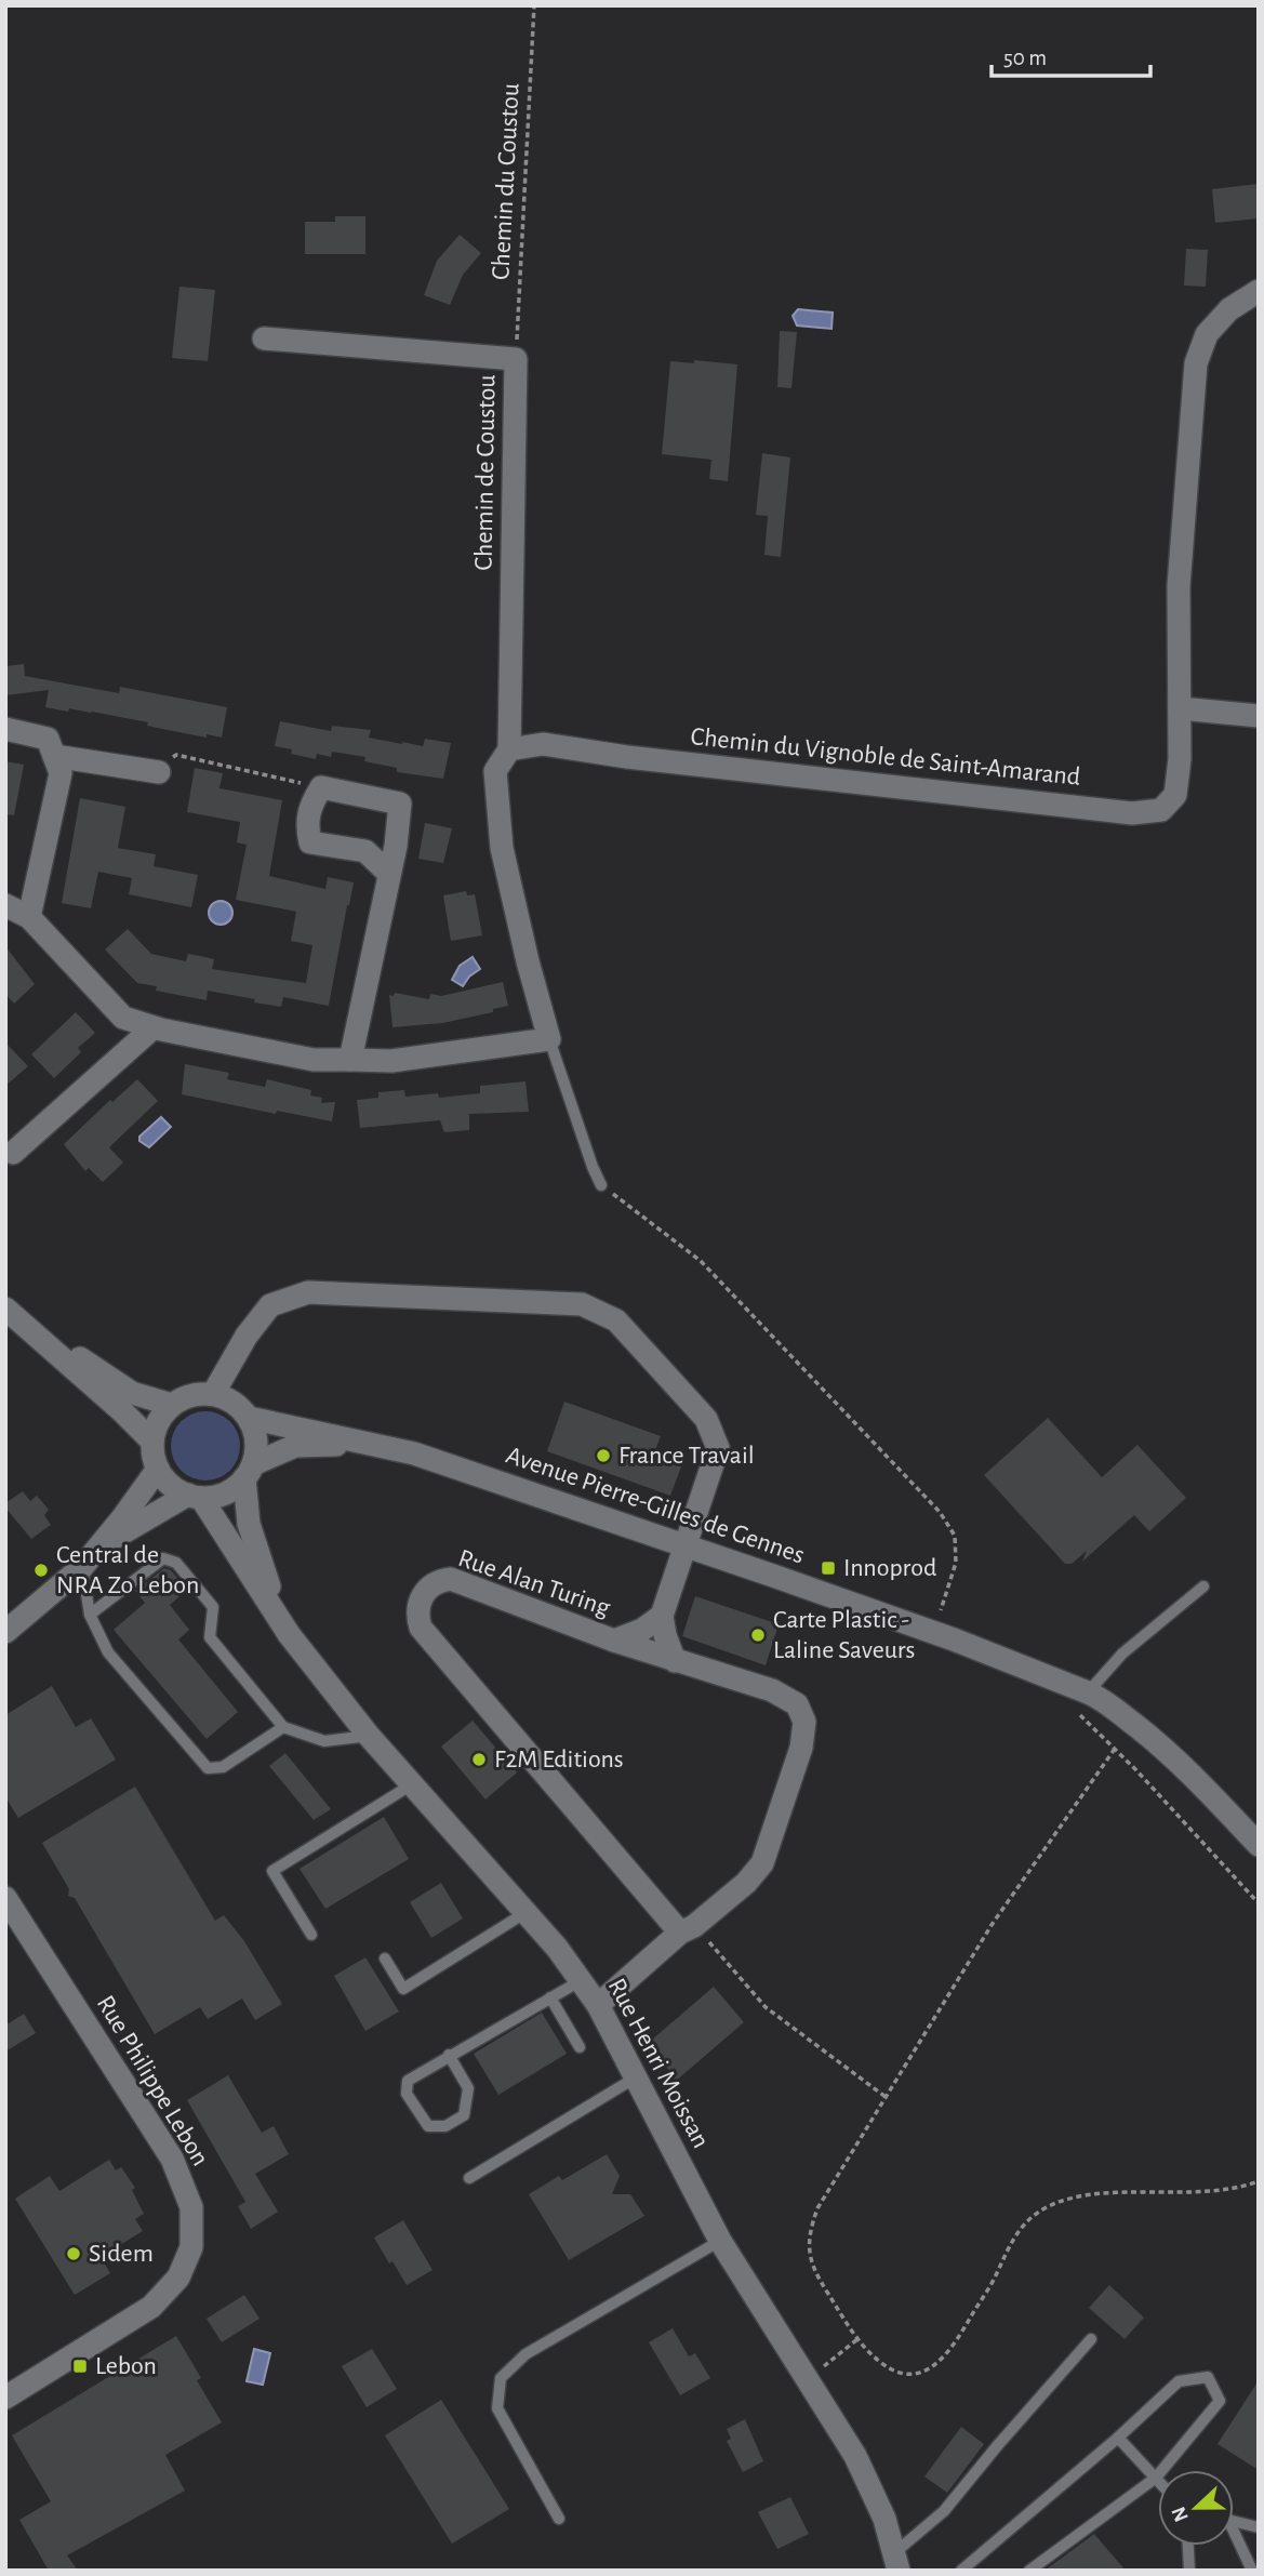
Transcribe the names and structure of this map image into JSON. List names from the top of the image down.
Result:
{
  "streets": {
    "street": [
      "Chemin de Coustou",
      "Chemin du Vignoble de Saint-Amarand",
      "Avenue Pierre-Gilles de Gennes",
      "Rue Alan Turing",
      "Rue Henri Moissan",
      "Rue Philippe Lebon"
    ],
    "path": ["Chemin du Coustou"]
  },
  "crossings": [
    ["Chemin du Coustou", "Chemin de Coustou"],
    ["Chemin de Coustou", "Chemin du Vignoble de Saint-Amarand"],
    ["Avenue Pierre-Gilles de Gennes", "Rue Henri Moissan"],
    ["Rue Alan Turing", "Rue Henri Moissan"]
  ],
  "places": {
    "other": [
      "France Travail",
      "Central de NRA Zo Lebon",
      "Carte Plastic - Laline Saveurs",
      "F2M Editions",
      "Sidem"
    ],
    "transit": ["Innoprod", "Lebon"]
  },
  "scale_bar": "50 m",
  "north": "left"
}
